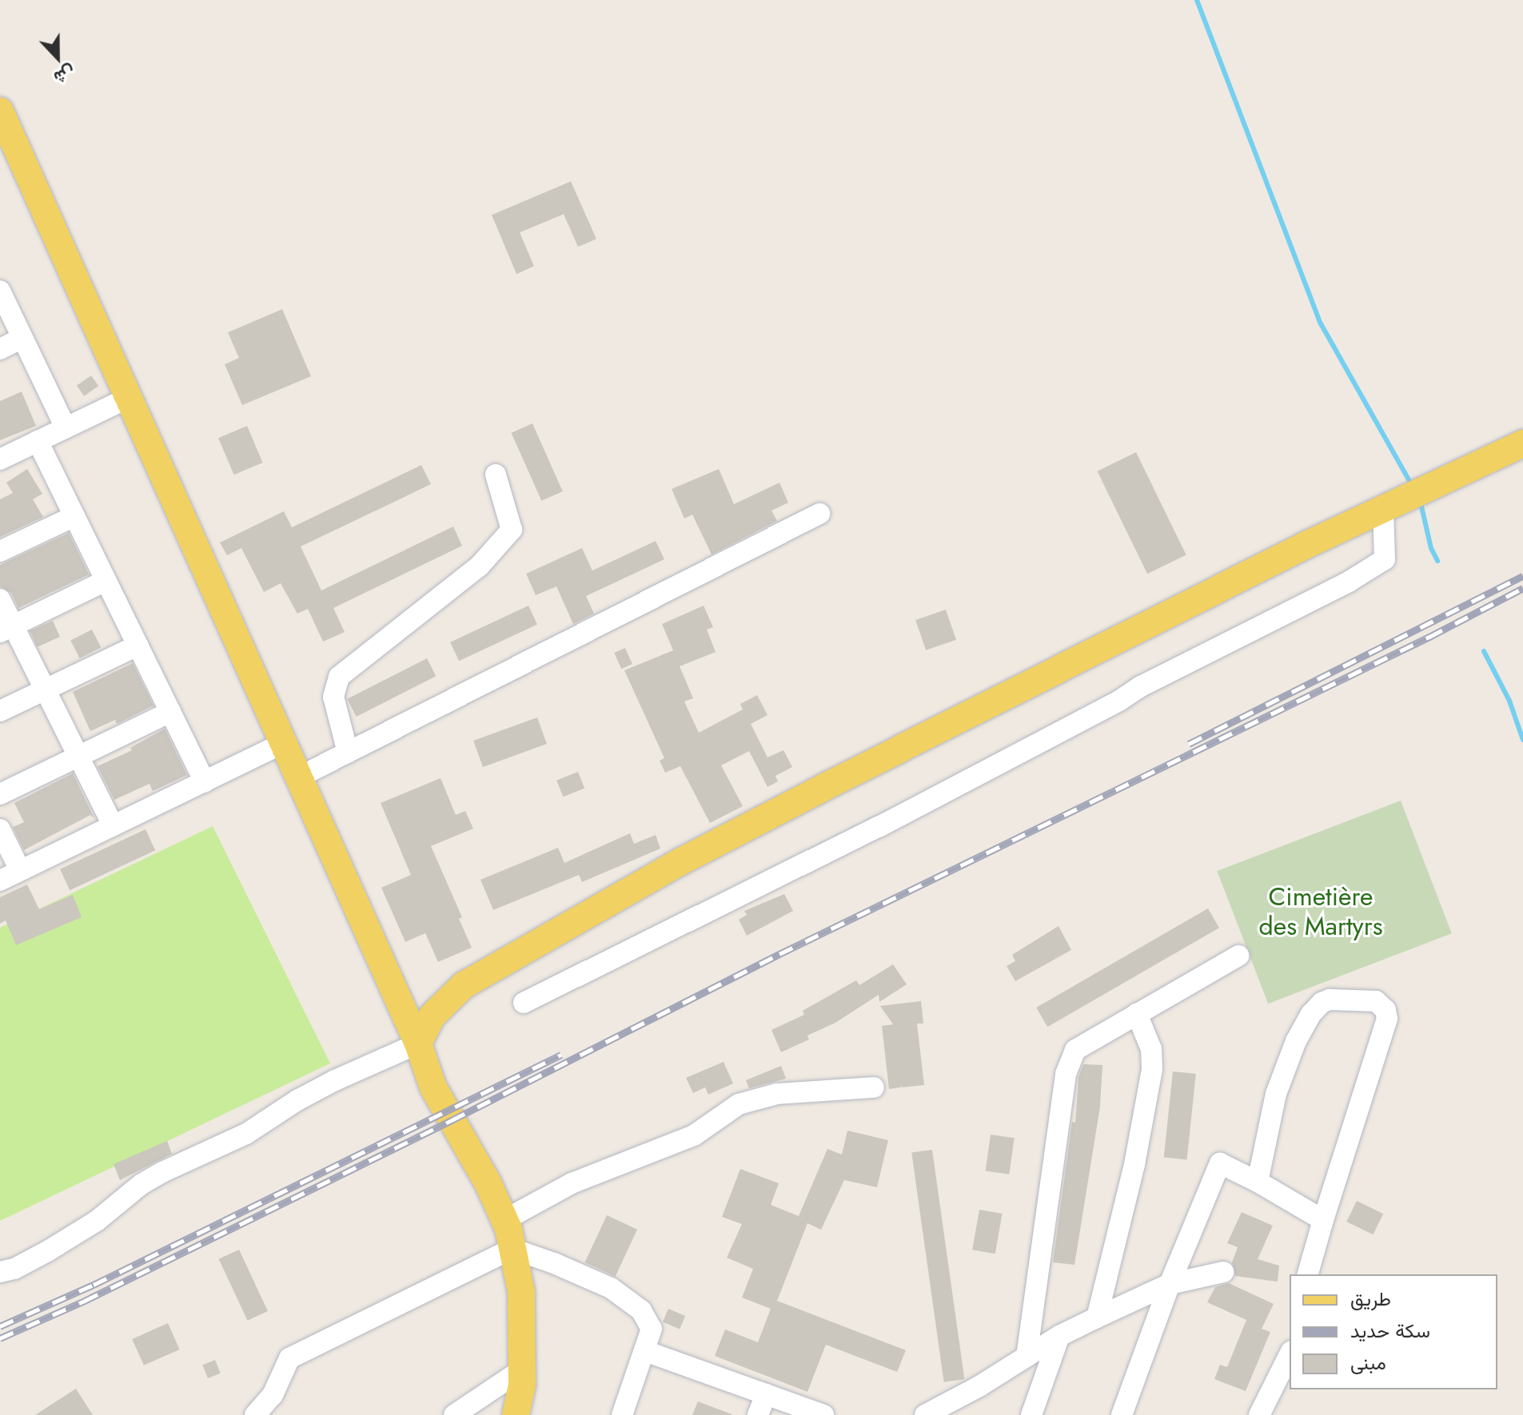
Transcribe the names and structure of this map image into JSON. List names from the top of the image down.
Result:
{
  "parks": ["Cimetière des Martyrs"],
  "legend": ["طريق", "سكة حديد", "مبنى"],
  "north": "bottom"
}
